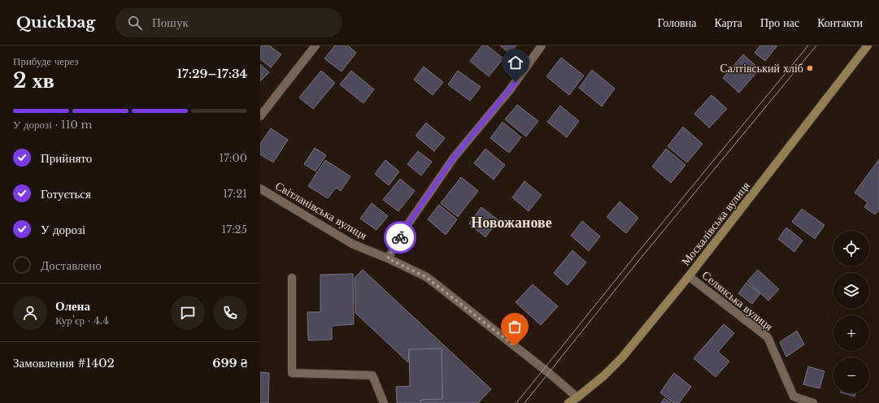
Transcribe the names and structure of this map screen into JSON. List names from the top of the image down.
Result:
{
  "streets": {
    "street": ["Світланівська вулиця", "Москалівська вулиця", "Селянська вулиця"]
  },
  "crossings": [
    ["Світланівська вулиця", "Москалівська вулиця"],
    ["Москалівська вулиця", "Селянська вулиця"]
  ],
  "districts": ["Новожанове"],
  "places": ["Салтівський хліб"],
  "page": {
    "header": "Quickbag",
    "search": "Пошук",
    "nav": [
      "Головна",
      "Карта",
      "Про нас",
      "Контакти"
    ],
    "heading": ["2 хв", "Прибуде через", "17:29–17:34"],
    "panel": [
      "Олена",
      "Кур’єр · 4.4",
      "Замовлення #1402",
      "699 ₴"
    ],
    "bar": "У дорозі · 110 m",
    "list": [
      ["Прийнято", "17:00"],
      ["Готується", "17:21"],
      ["У дорозі", "17:25"],
      "Доставлено"
    ],
    "map_buttons": ["+", "−"]
  }
}
